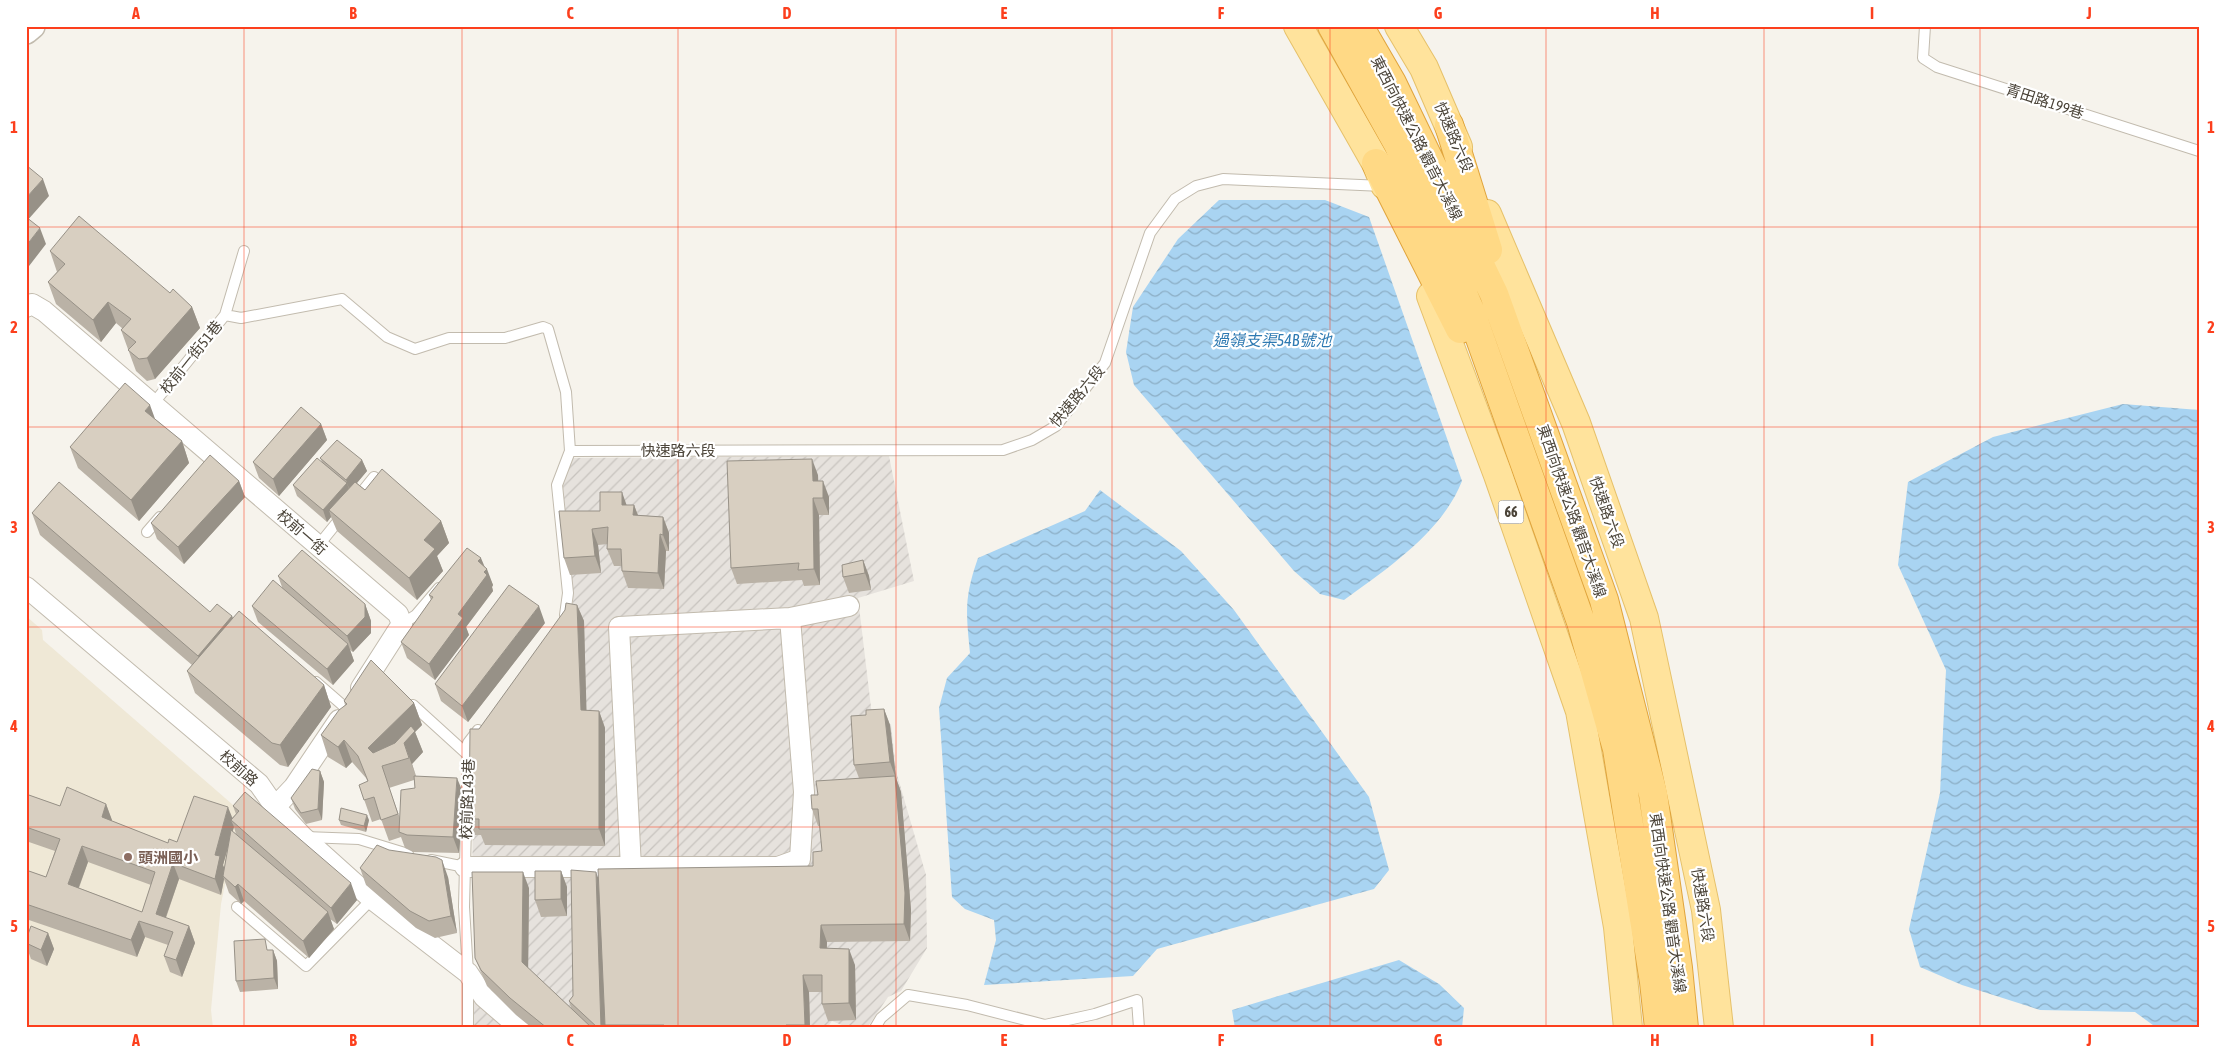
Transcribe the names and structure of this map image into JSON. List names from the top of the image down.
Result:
{
  "streets": {
    "highway": ["東西向快速公路 觀音大溪線", "66"],
    "main road": ["快速路六段"],
    "street": ["校前一街", "校前路"],
    "lane": ["青田路199巷", "校前一街51巷", "校前路143巷"]
  },
  "crossings": [
    ["快速路六段", "66"],
    ["校前一街51巷", "校前一街"],
    ["校前路", "校前路143巷"]
  ],
  "water": ["過嶺支渠54B號池"],
  "places": ["頭洲國小"],
  "grid": {
    "columns": [
      "A",
      "B",
      "C",
      "D",
      "E",
      "F",
      "G",
      "H",
      "I",
      "J"
    ],
    "rows": [
      "1",
      "2",
      "3",
      "4",
      "5"
    ]
  }
}
